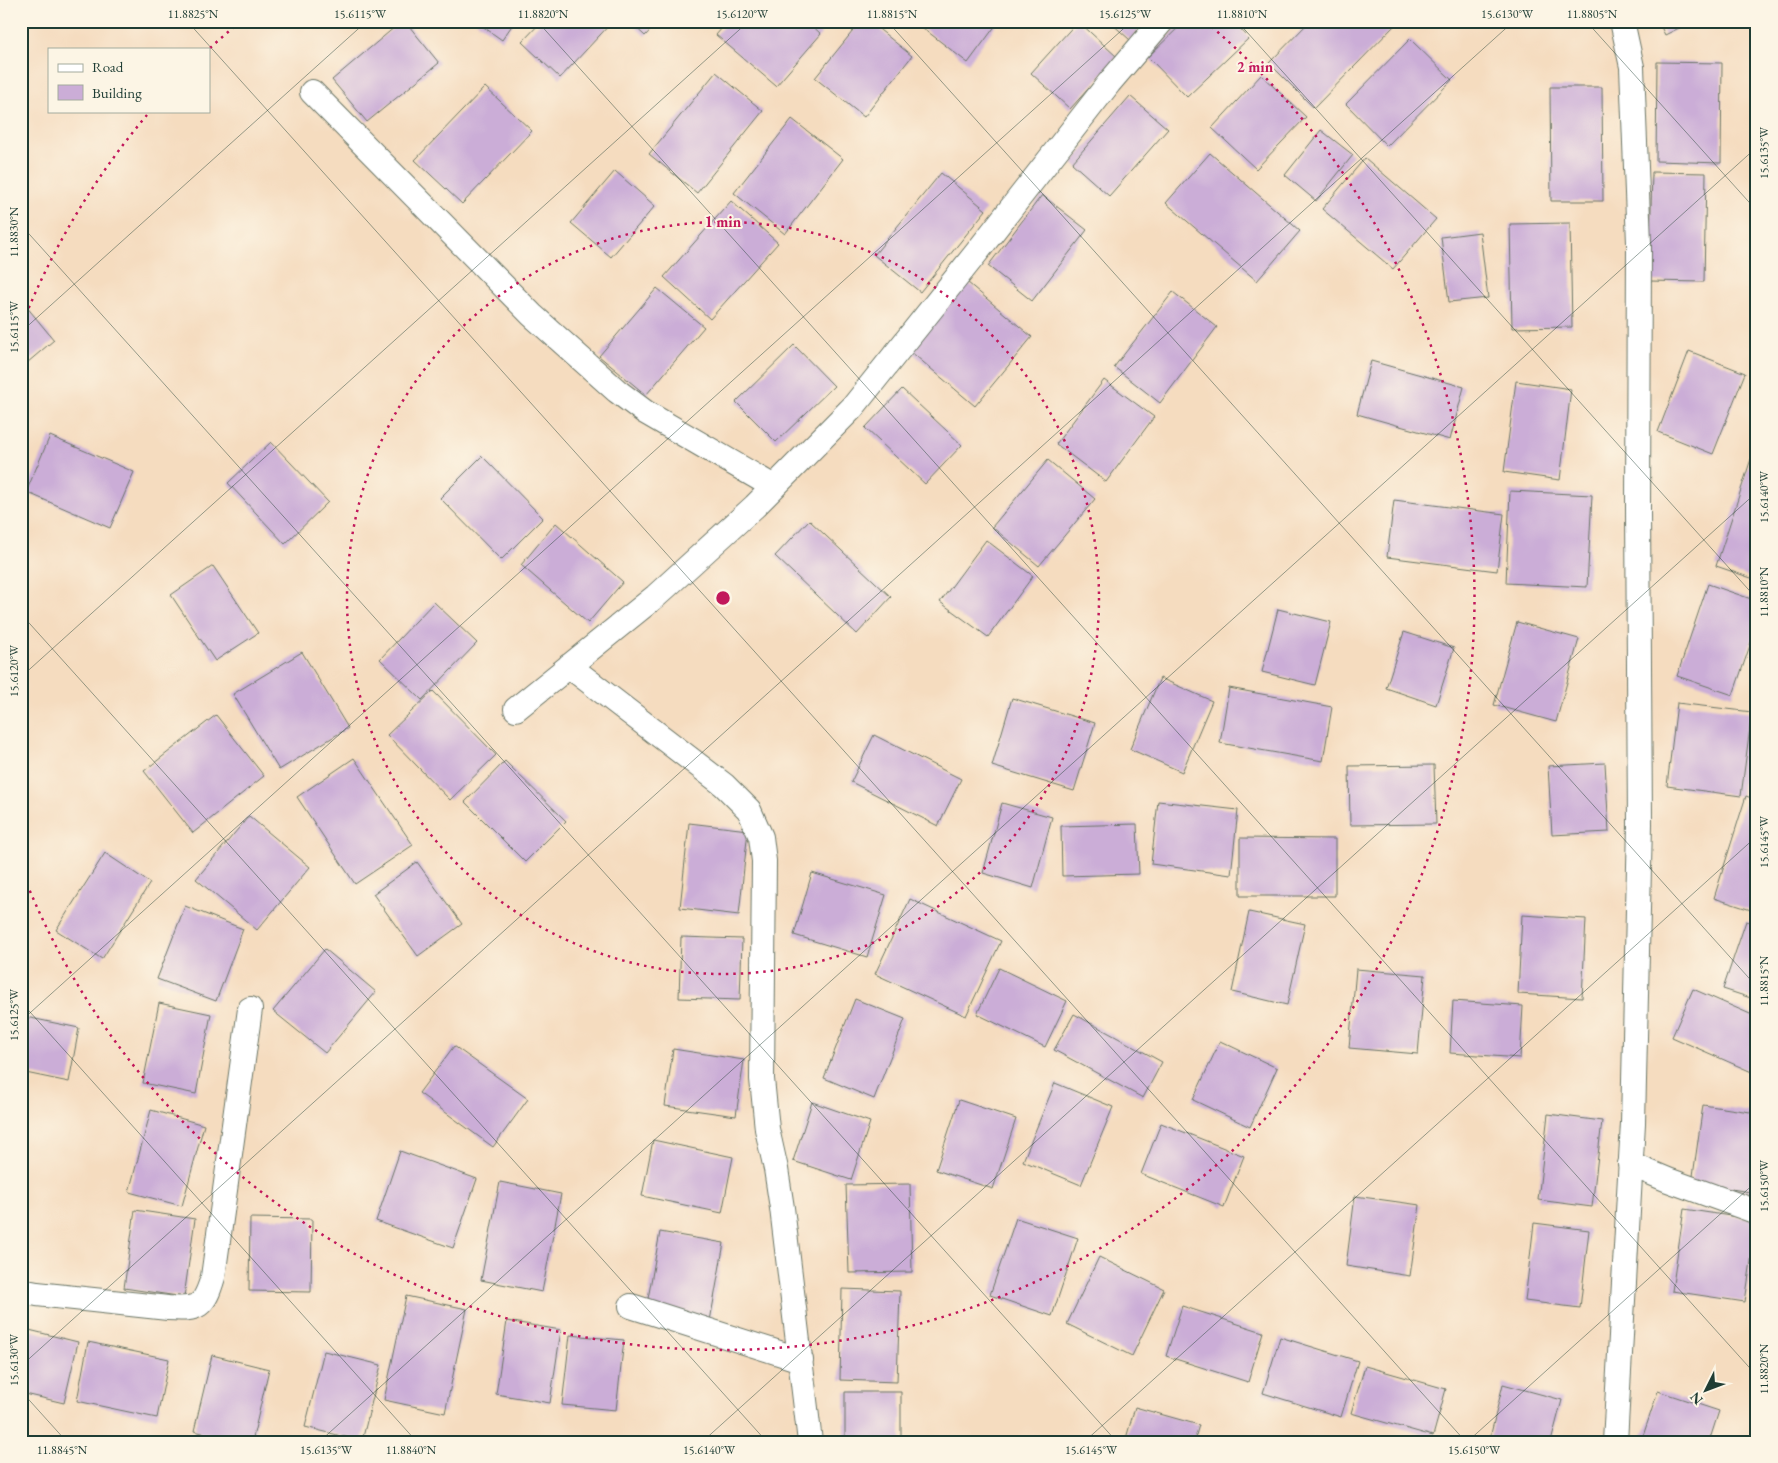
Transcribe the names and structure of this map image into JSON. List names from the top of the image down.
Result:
{
  "legend": ["Road", "Building"],
  "north": "bottom left",
  "coordinates": [
    "11.8825°N",
    "15.6115°W",
    "11.8820°N",
    "15.6120°W",
    "11.8815°N",
    "15.6125°W",
    "11.8810°N",
    "15.6130°W",
    "11.8805°N",
    "15.6135°W",
    "11.8830°N",
    "15.6140°W",
    "15.6145°W",
    "15.6150°W",
    "11.8845°N",
    "11.8840°N"
  ],
  "rings": ["2 min", "1 min"]
}
